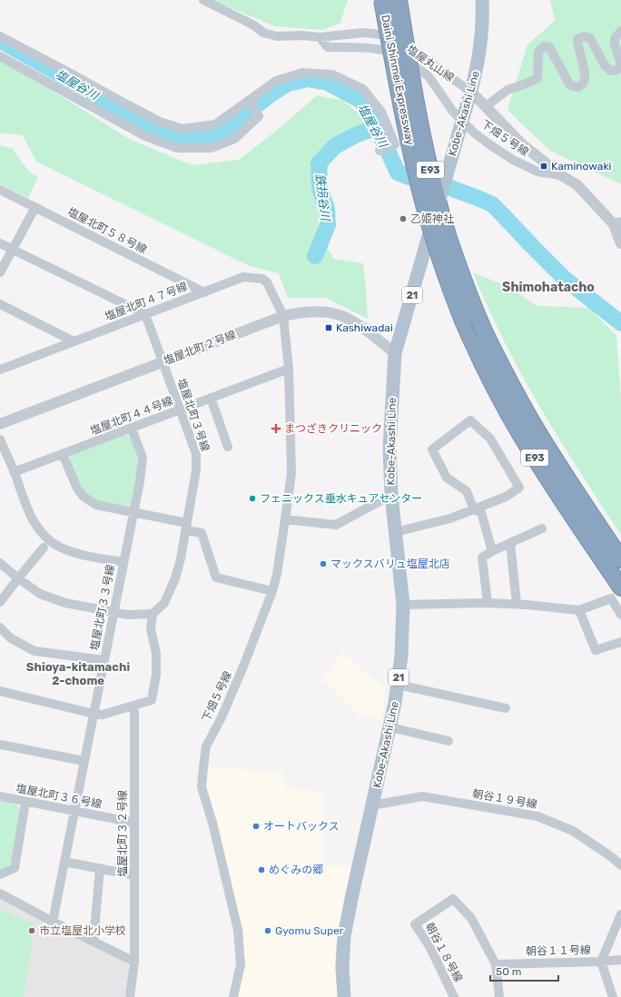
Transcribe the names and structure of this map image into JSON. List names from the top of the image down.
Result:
{
  "streets": {
    "highway": ["Daini Shinmei Expressway", "E93"],
    "main road": ["Kobe-Akashi Line", "21"],
    "street": [
      "塩屋丸山線",
      "下畑５号線",
      "塩屋北町５８号線",
      "塩屋北町４７号線",
      "塩屋北町２号線",
      "塩屋北町３号線",
      "塩屋北町４４号線",
      "塩屋北町３３号線",
      "塩屋北町３６号線",
      "朝谷１９号線",
      "塩屋北町３２号線",
      "朝谷１１号線",
      "朝谷１８号線"
    ]
  },
  "crossings": [
    ["塩屋丸山線", "Kobe-Akashi Line"],
    ["塩屋丸山線", "下畑５号線"],
    ["Kobe-Akashi Line", "塩屋北町２号線"],
    ["Kobe-Akashi Line", "朝谷１９号線"],
    ["下畑５号線", "塩屋北町４４号線"],
    ["塩屋北町５８号線", "塩屋北町４７号線"],
    ["塩屋北町４７号線", "塩屋北町２号線"],
    ["塩屋北町４７号線", "塩屋北町３号線"],
    ["塩屋北町２号線", "塩屋北町３号線"],
    ["塩屋北町３号線", "塩屋北町４４号線"],
    ["塩屋北町４４号線", "塩屋北町３３号線"],
    ["塩屋北町３３号線", "塩屋北町３６号線"],
    ["塩屋北町３６号線", "塩屋北町３２号線"],
    ["朝谷１１号線", "朝谷１８号線"]
  ],
  "districts": ["Shimohatacho", "Shioya-kitamachi 2-chome"],
  "water": ["塩屋谷川", "鉄拐谷川"],
  "places": {
    "transit": ["Kaminowaki", "Kashiwadai"],
    "other": [
      "乙姫神社",
      "フェニックス垂水キュアセンター",
      "マックスバリュ塩屋北店",
      "オートバックス",
      "めぐみの郷",
      "市立塩屋北小学校",
      "Gyomu Super"
    ],
    "health": ["まつざきクリニック"]
  },
  "scale_bar": "50 m"
}
